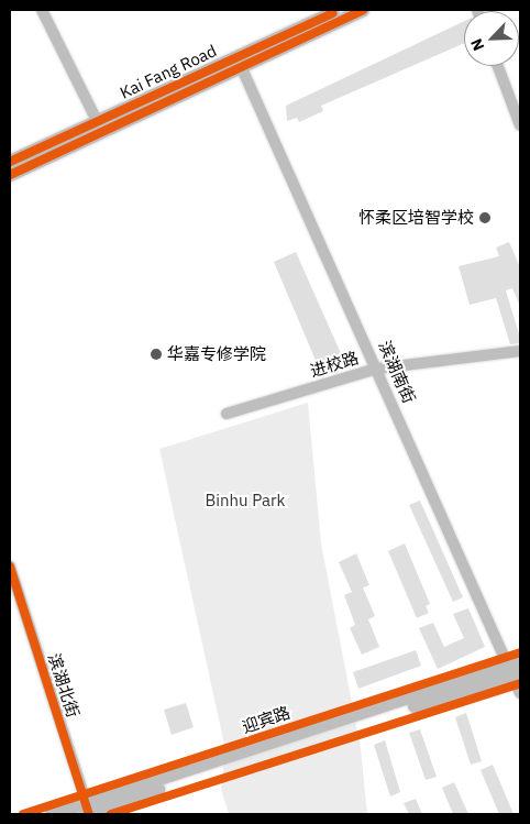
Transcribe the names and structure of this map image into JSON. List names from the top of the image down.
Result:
{
  "streets": {
    "main road": ["Kai Fang Road"],
    "street": ["进校路", "滨湖南街", "滨湖北街"],
    "cycle path": ["迎宾路"]
  },
  "crossings": [
    ["Kai Fang Road", "滨湖南街"],
    ["进校路", "滨湖南街"]
  ],
  "parks": ["Binhu Park"],
  "places": ["怀柔区培智学校", "华嘉专修学院"],
  "north": "bottom left"
}
